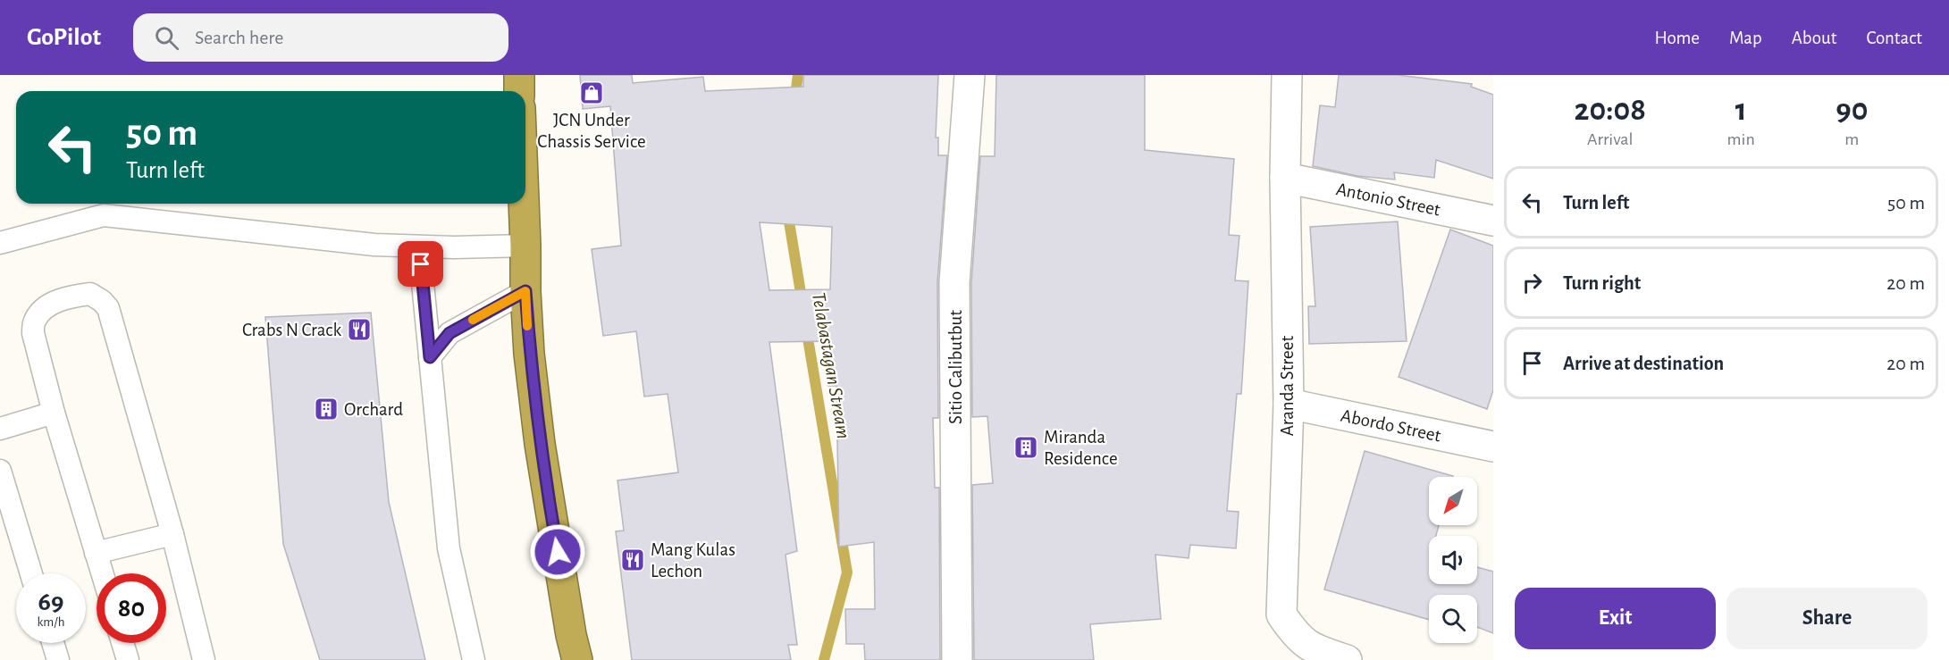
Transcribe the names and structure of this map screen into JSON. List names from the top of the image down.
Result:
{
  "streets": {
    "street": [
      "Antonio Street",
      "Sitio Calibutbut",
      "Aranda Street",
      "Abordo Street"
    ]
  },
  "crossings": [
    ["Antonio Street", "Aranda Street"],
    ["Aranda Street", "Abordo Street"]
  ],
  "water": ["Telabastagan Stream"],
  "places": {
    "shop": ["JCN Under Chassis Service"],
    "restaurant": ["Crabs N Crack", "Mang Kulas Lechon"],
    "building": ["Orchard", "Miranda Residence"]
  },
  "north": "bottom left",
  "page": {
    "header": "GoPilot",
    "search": "Search here",
    "nav": [
      "Home",
      "Map",
      "About",
      "Contact"
    ],
    "eta": [
      "20:08",
      "Arrival",
      "1",
      "min",
      "90",
      "m"
    ],
    "turn": ["50 m", "Turn left"],
    "list": [
      {
        "name": "Turn left",
        "value": "50 m"
      },
      {
        "name": "Turn right",
        "value": "20 m"
      },
      {
        "name": "Arrive at destination",
        "value": "20 m"
      }
    ],
    "speed": "69 km/h",
    "limit": "80",
    "buttons": ["Exit", "Share"]
  }
}
